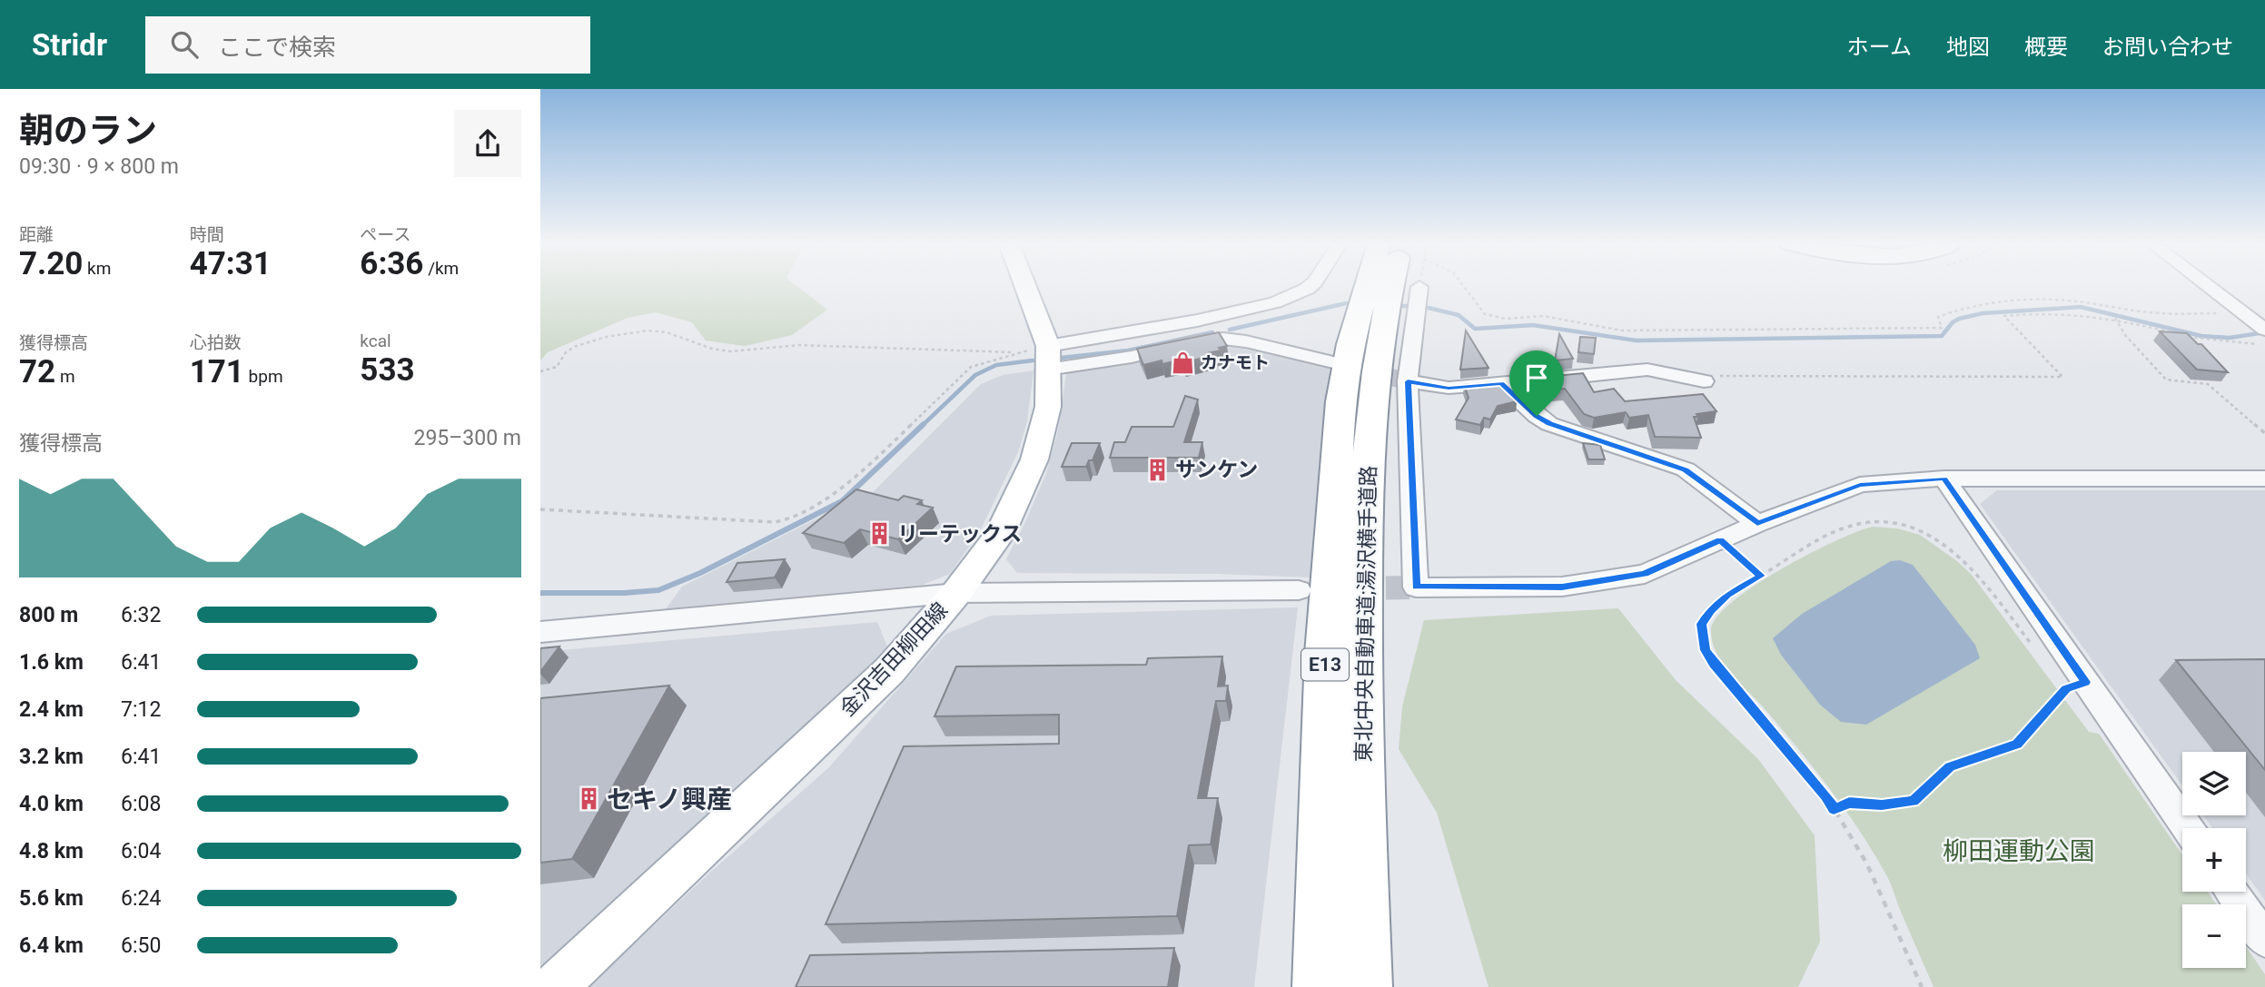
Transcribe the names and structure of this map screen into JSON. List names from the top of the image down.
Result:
{
  "streets": {
    "highway": ["東北中央自動車道;湯沢横手道路", "E13"],
    "main road": ["金沢吉田柳田線"]
  },
  "parks": ["柳田運動公園"],
  "places": {
    "shop": ["カナモト"],
    "building": ["サンケン", "リーテックス", "セキノ興産"]
  },
  "page": {
    "header": "Stridr",
    "search": "ここで検索",
    "nav": [
      "ホーム",
      "地図",
      "概要",
      "お問い合わせ"
    ],
    "heading": ["朝のラン", "09:30 · 9 × 800 m"],
    "stats": [
      ["距離", "7.20 km"],
      ["時間", "47:31"],
      ["ペース", "6:36 /km"],
      ["獲得標高", "72 m"],
      ["心拍数", "171 bpm"],
      ["kcal", "533"]
    ],
    "chart": ["獲得標高", "295–300 m"],
    "list": [
      {
        "name": "800 m",
        "note": "6:32"
      },
      {
        "name": "1.6 km",
        "note": "6:41"
      },
      {
        "name": "2.4 km",
        "note": "7:12"
      },
      {
        "name": "3.2 km",
        "note": "6:41"
      },
      {
        "name": "4.0 km",
        "note": "6:08"
      },
      {
        "name": "4.8 km",
        "note": "6:04"
      },
      {
        "name": "5.6 km",
        "note": "6:24"
      },
      {
        "name": "6.4 km",
        "note": "6:50"
      }
    ],
    "map_buttons": ["+", "−"]
  }
}
